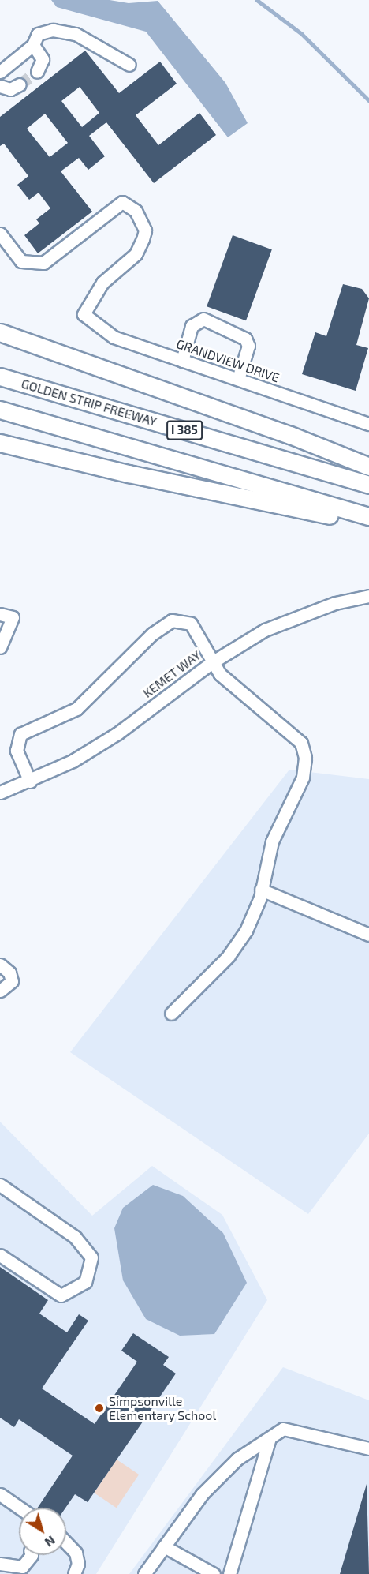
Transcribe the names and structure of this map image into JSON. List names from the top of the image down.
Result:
{
  "streets": {
    "highway": ["GOLDEN STRIP FREEWAY", "I 385"],
    "street": ["GRANDVIEW DRIVE", "KEMET WAY"]
  },
  "places": ["Simpsonville Elementary School"],
  "north": "bottom right"
}
